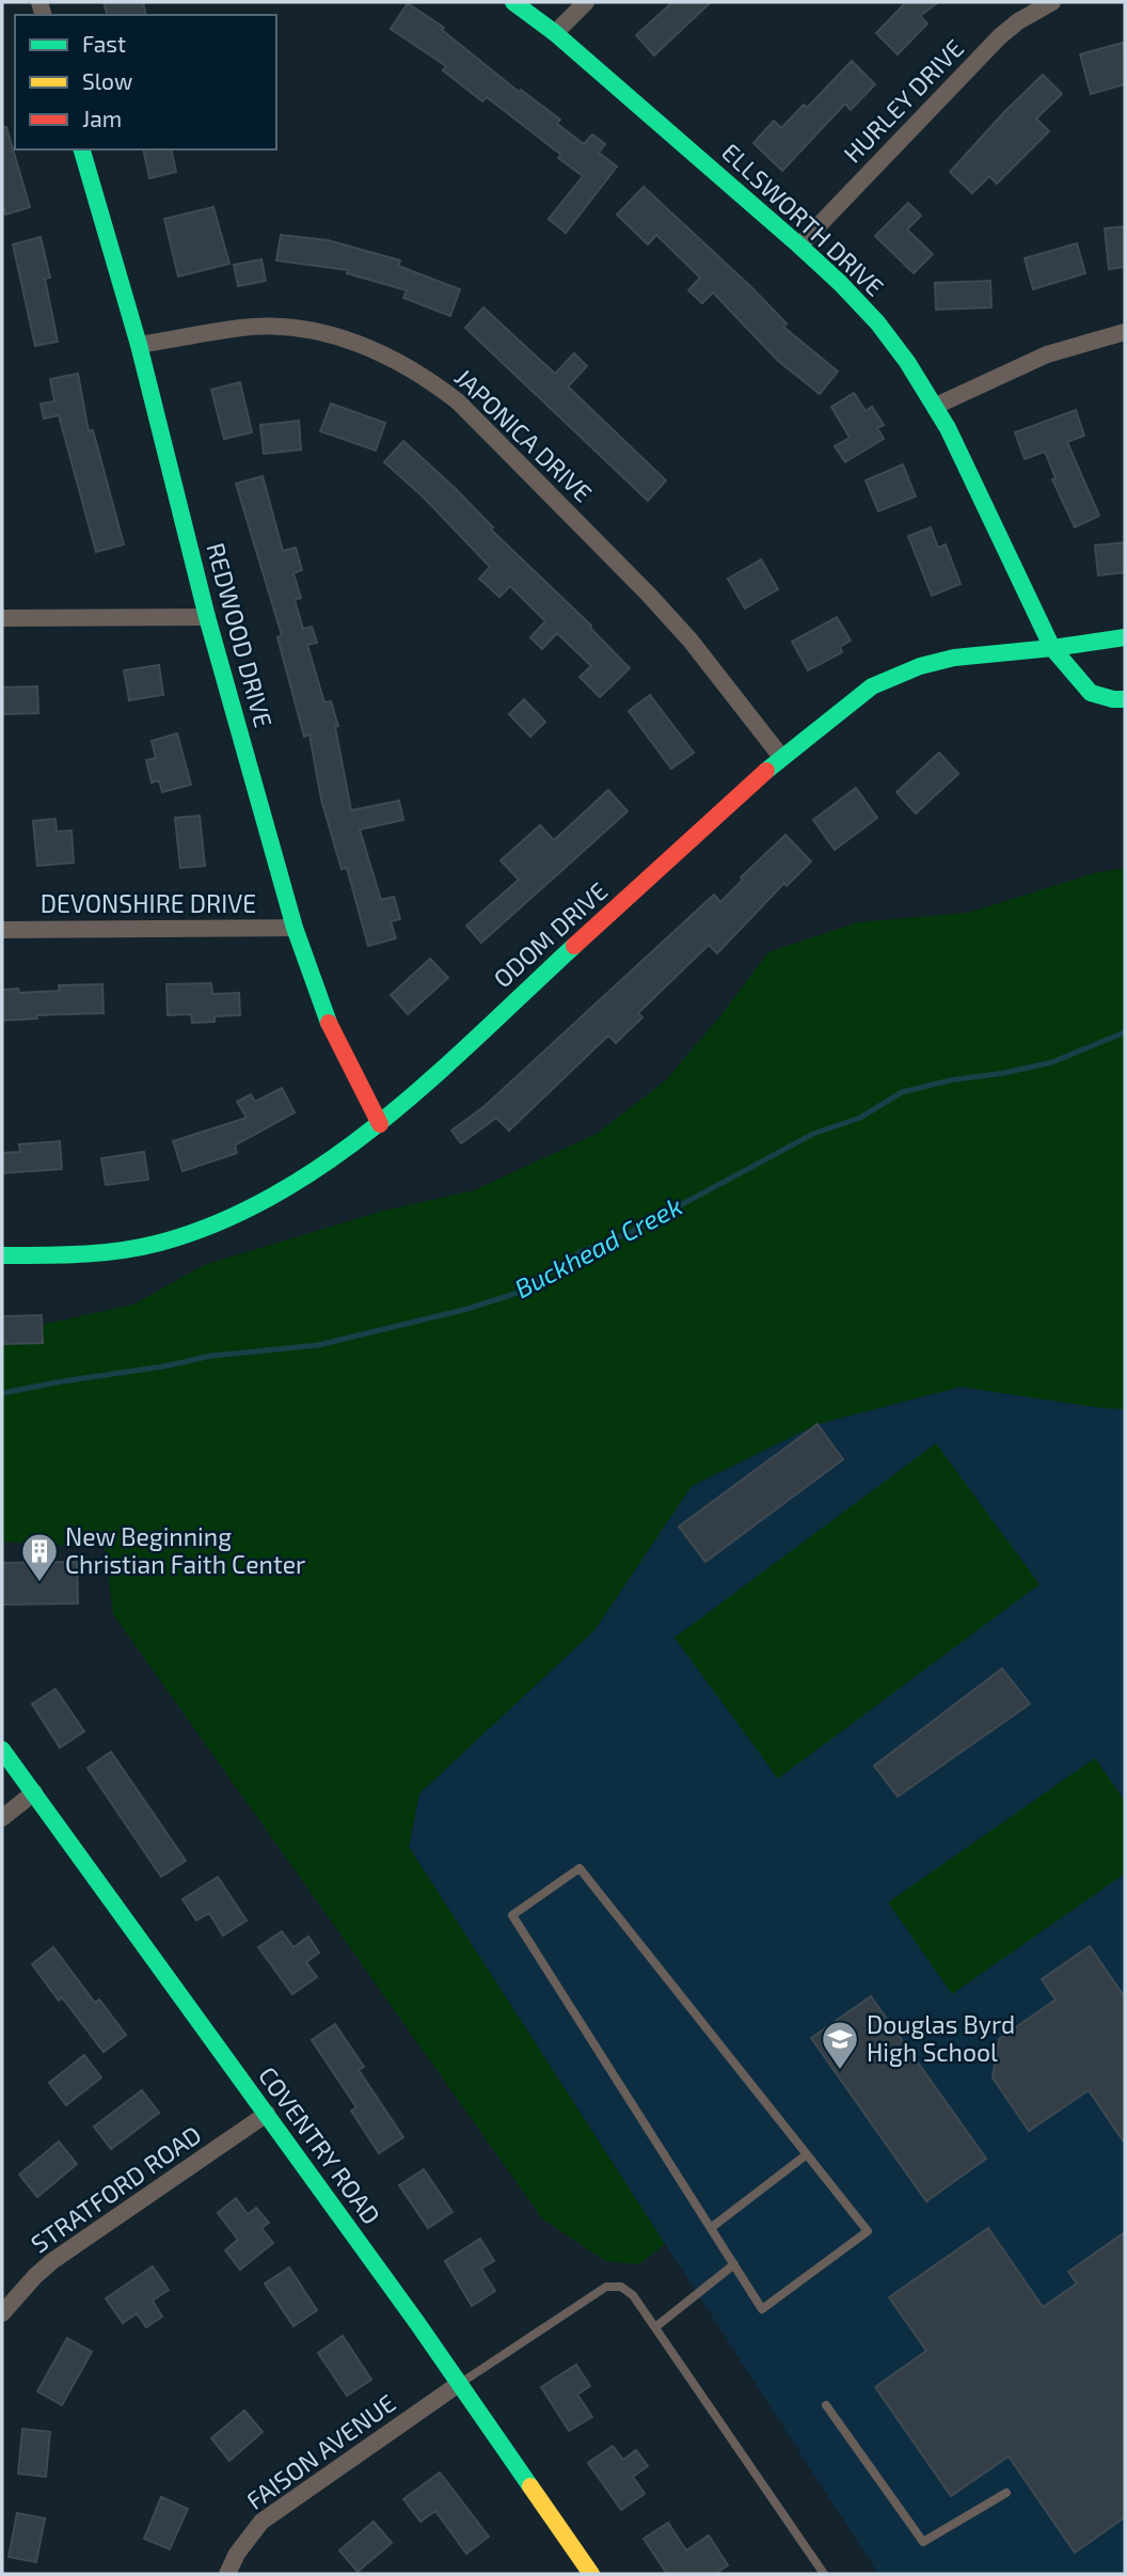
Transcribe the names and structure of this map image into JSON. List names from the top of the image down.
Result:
{
  "streets": {
    "street": [
      "HURLEY DRIVE",
      "ELLSWORTH DRIVE",
      "JAPONICA DRIVE",
      "REDWOOD DRIVE",
      "DEVONSHIRE DRIVE",
      "ODOM DRIVE",
      "COVENTRY ROAD",
      "STRATFORD ROAD",
      "FAISON AVENUE"
    ]
  },
  "crossings": [
    ["HURLEY DRIVE", "ELLSWORTH DRIVE"],
    ["ELLSWORTH DRIVE", "ODOM DRIVE"],
    ["JAPONICA DRIVE", "REDWOOD DRIVE"],
    ["JAPONICA DRIVE", "ODOM DRIVE"],
    ["REDWOOD DRIVE", "DEVONSHIRE DRIVE"],
    ["REDWOOD DRIVE", "ODOM DRIVE"],
    ["COVENTRY ROAD", "STRATFORD ROAD"],
    ["COVENTRY ROAD", "FAISON AVENUE"]
  ],
  "water": ["Buckhead Creek"],
  "places": {
    "building": ["New Beginning Christian Faith Center"],
    "school or university": ["Douglas Byrd High School"]
  },
  "legend": ["Fast", "Slow", "Jam"]
}
